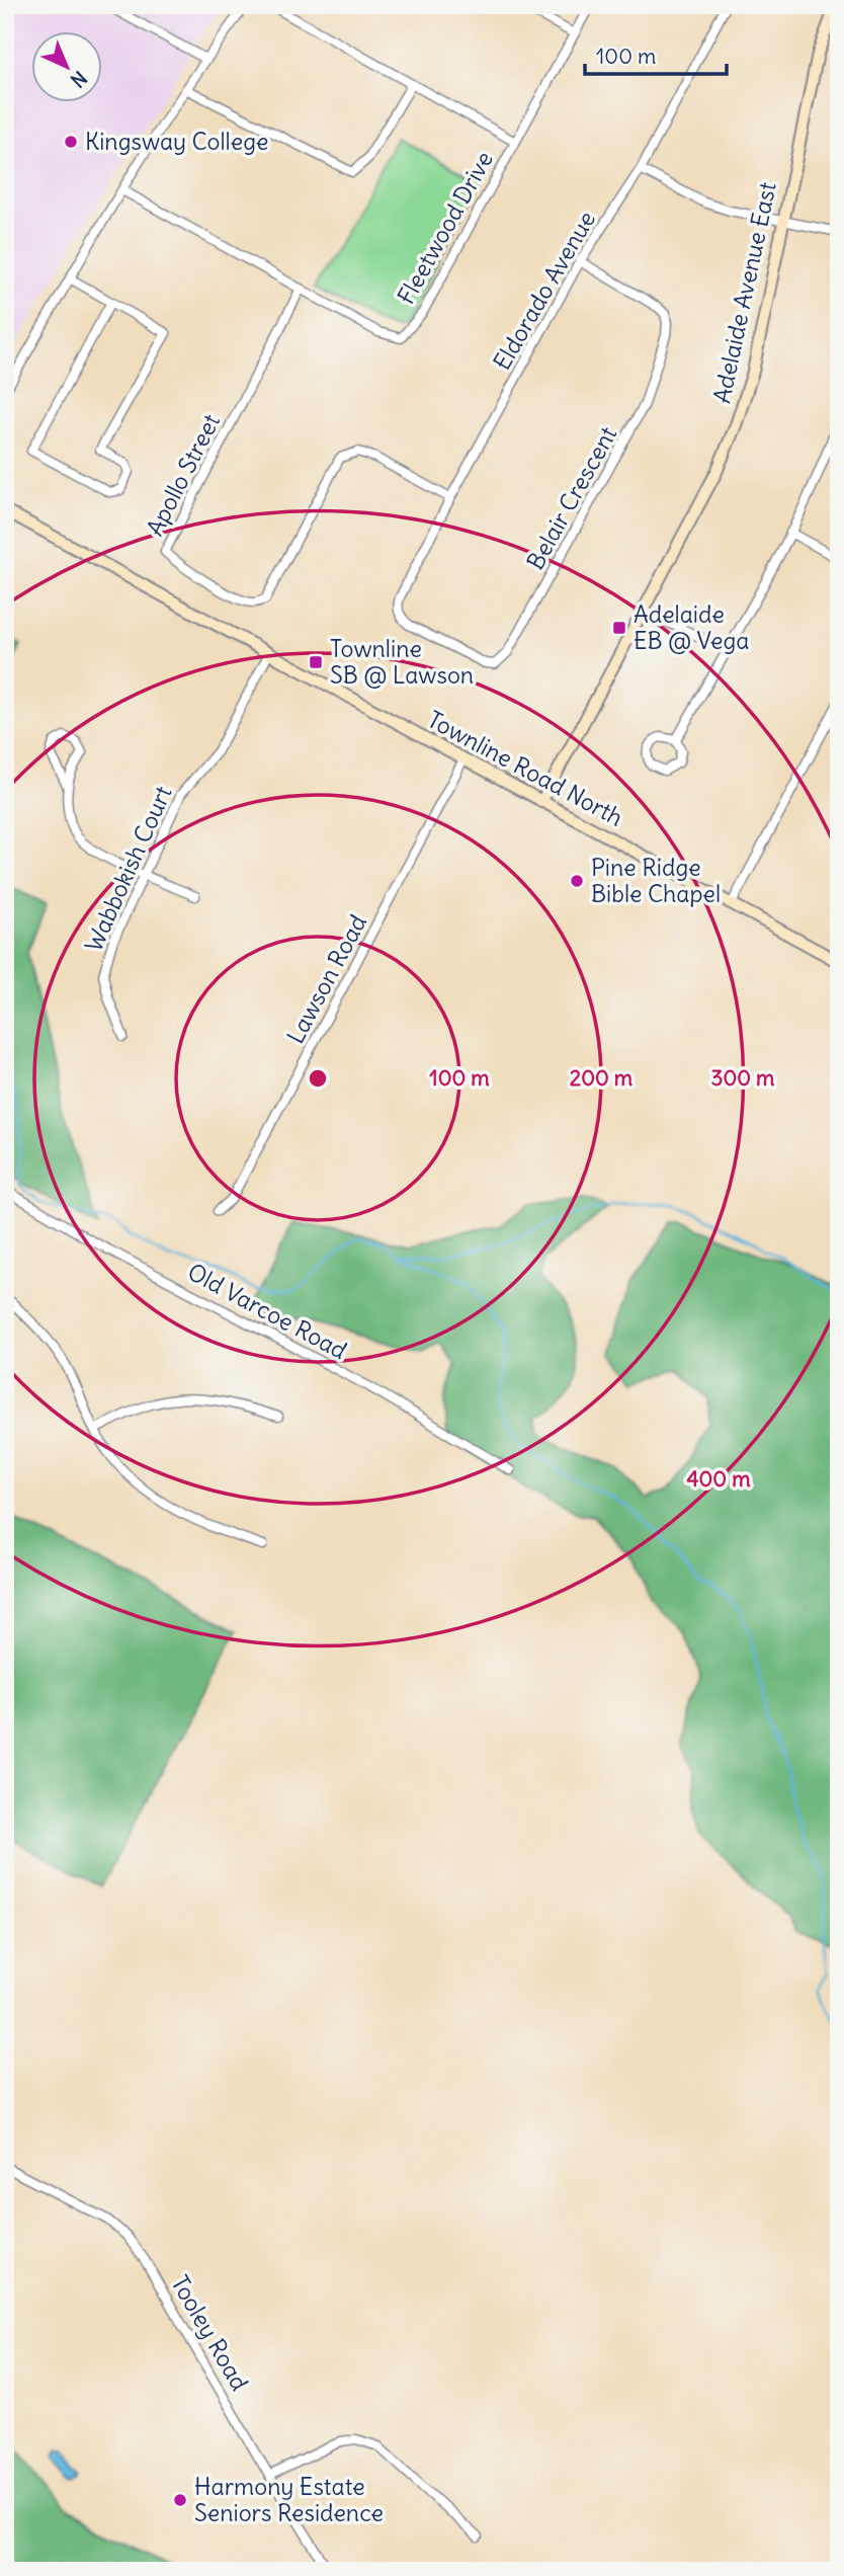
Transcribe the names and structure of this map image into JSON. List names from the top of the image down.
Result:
{
  "streets": {
    "main road": ["Adelaide Avenue East", "Townline Road North"],
    "street": [
      "Fleetwood Drive",
      "Eldorado Avenue",
      "Apollo Street",
      "Belair Crescent",
      "Wabbokish Court",
      "Lawson Road",
      "Old Varcoe Road",
      "Tooley Road"
    ]
  },
  "crossings": [
    ["Fleetwood Drive", "Apollo Street"],
    ["Eldorado Avenue", "Apollo Street"],
    ["Eldorado Avenue", "Belair Crescent"],
    ["Adelaide Avenue East", "Townline Road North"],
    ["Townline Road North", "Wabbokish Court"],
    ["Townline Road North", "Lawson Road"]
  ],
  "places": {
    "other": ["Kingsway College", "Pine Ridge Bible Chapel", "Harmony Estate Seniors Residence"],
    "transit": ["Adelaide EB @ Vega", "Townline SB @ Lawson"]
  },
  "scale_bar": "100 m",
  "north": "bottom right",
  "rings": [
    "100 m",
    "200 m",
    "300 m",
    "400 m"
  ]
}
